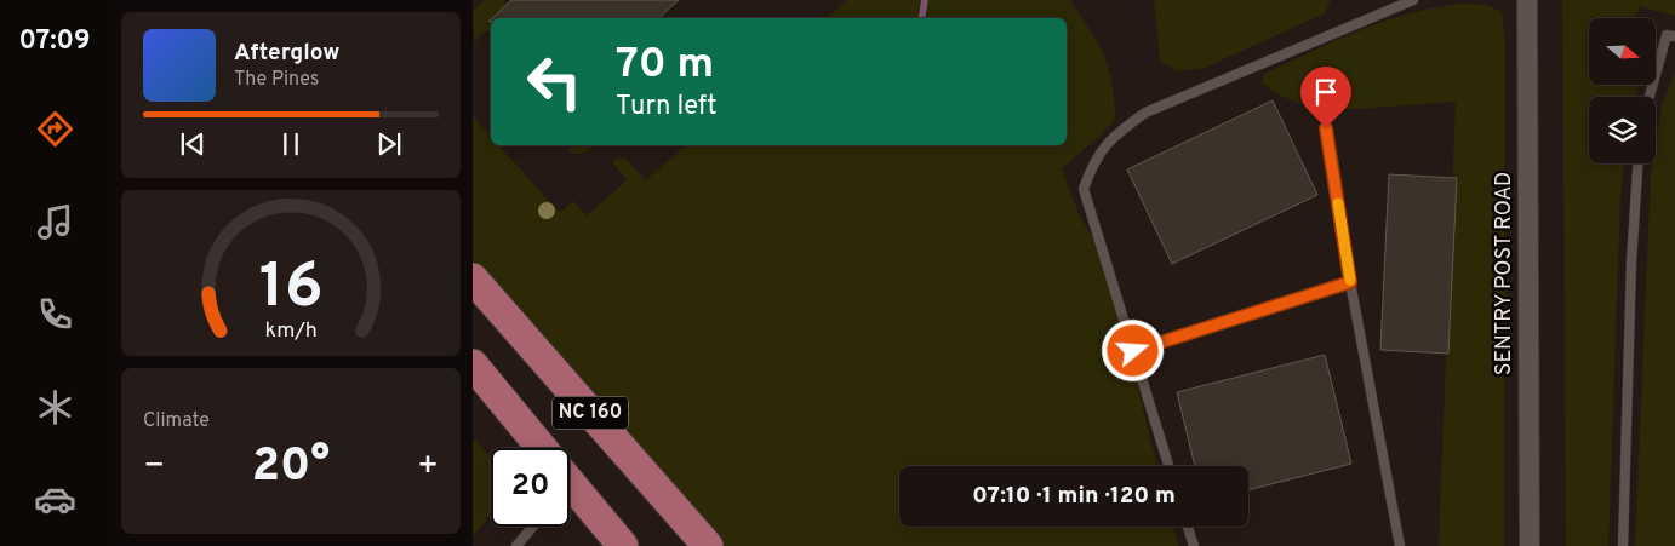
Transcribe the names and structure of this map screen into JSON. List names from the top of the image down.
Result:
{
  "streets": {
    "main road": ["NC 160"],
    "street": ["SENTRY POST ROAD"]
  },
  "north": "right",
  "page": {
    "tabs": "07:09",
    "turn": ["70 m", "Turn left"],
    "song": ["Afterglow", "The Pines"],
    "tile": "Climate",
    "heat": ["−", "20°", "+"],
    "limit": "20",
    "trip": "07:10 · 1 min · 120 m",
    "gauge": ["16", "km/h"]
  }
}
